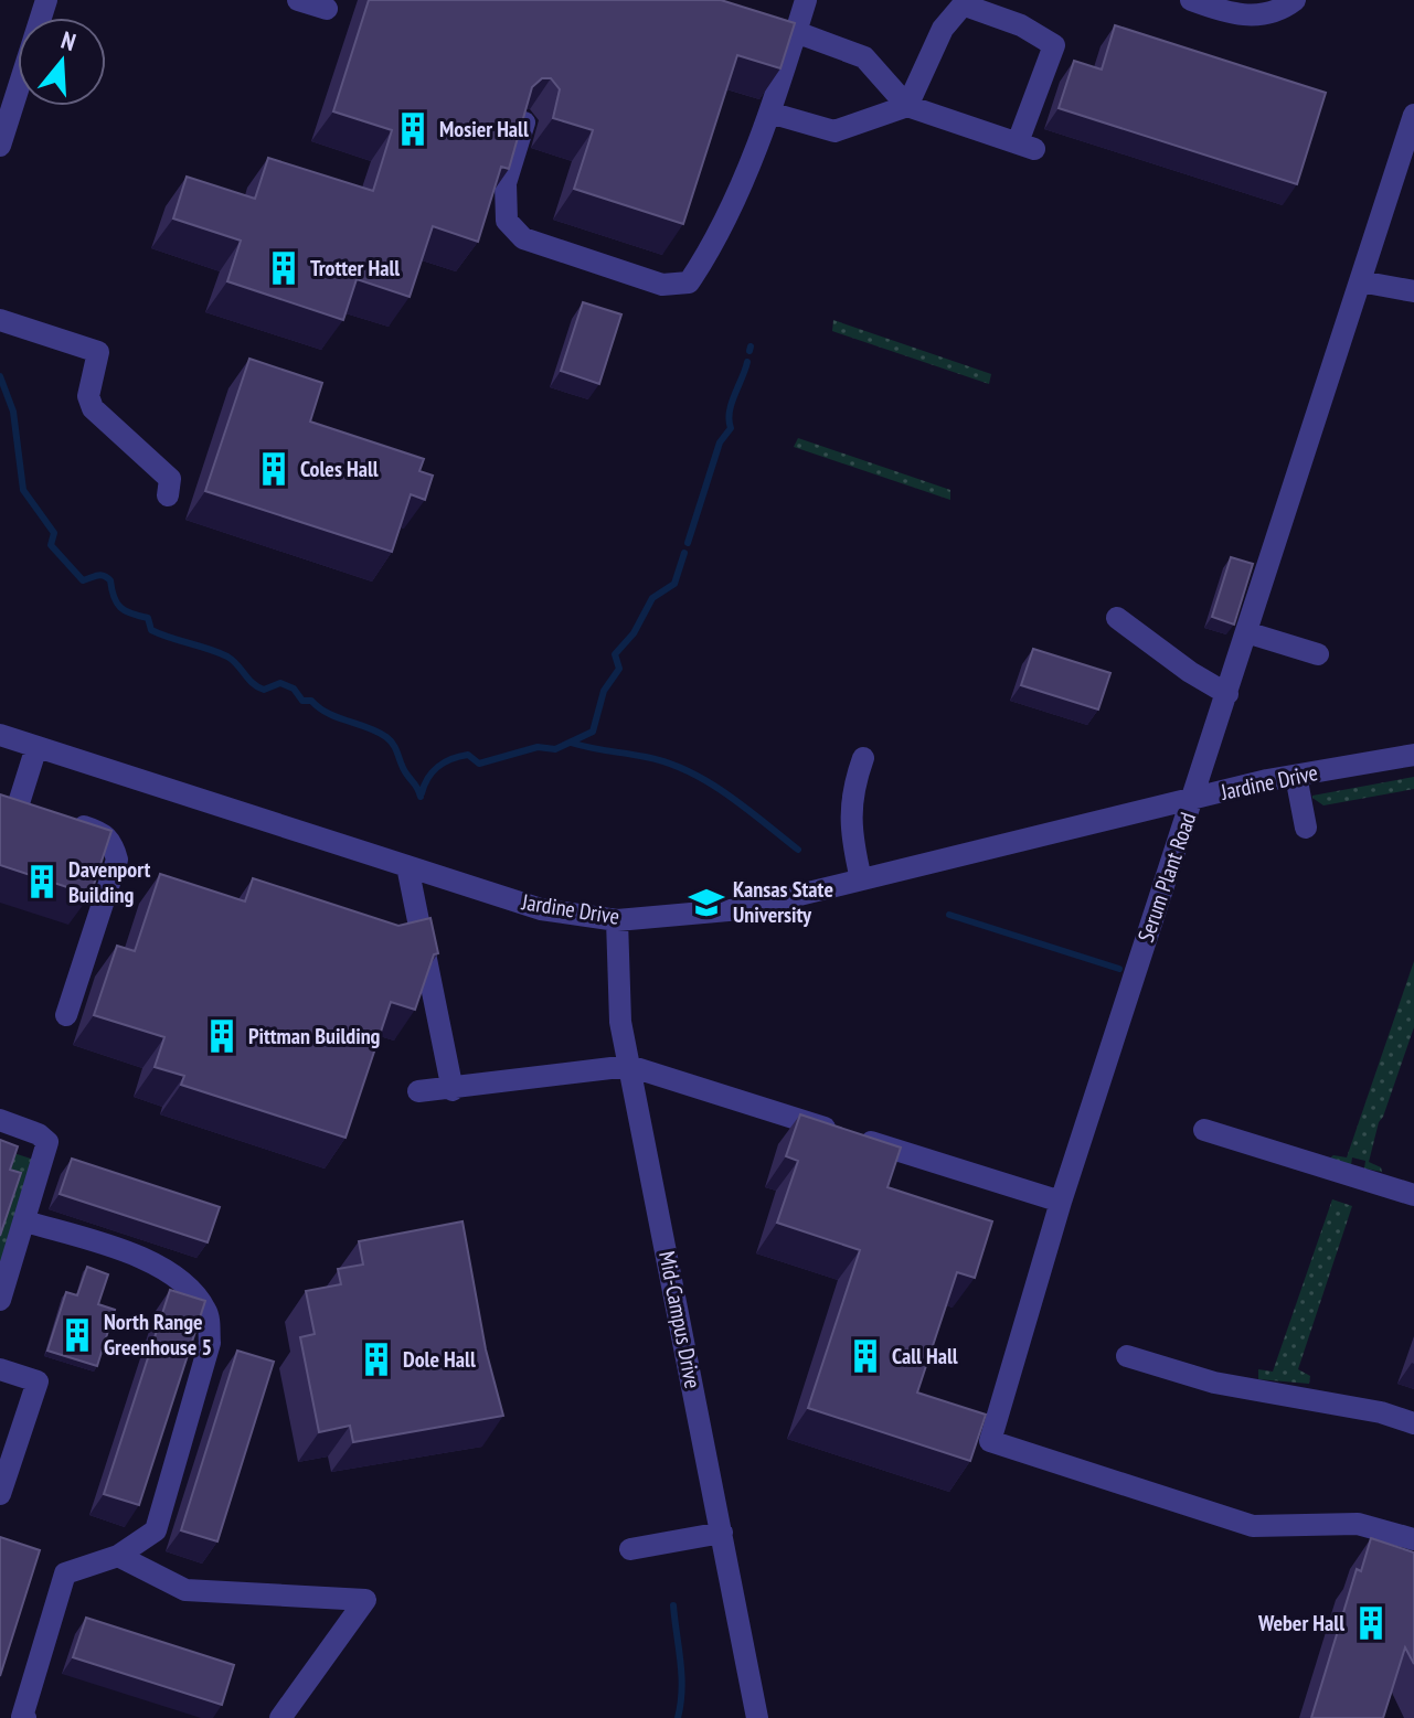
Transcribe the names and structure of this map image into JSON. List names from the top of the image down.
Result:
{
  "streets": {
    "street": ["Jardine Drive", "Serum Plant Road", "Mid-Campus Drive"]
  },
  "crossings": [
    ["Jardine Drive", "Serum Plant Road"],
    ["Jardine Drive", "Mid-Campus Drive"]
  ],
  "places": {
    "building": [
      "Mosier Hall",
      "Trotter Hall",
      "Coles Hall",
      "Davenport Building",
      "Pittman Building",
      "North Range Greenhouse 5",
      "Call Hall",
      "Dole Hall",
      "Weber Hall"
    ],
    "school or university": ["Kansas State University"]
  },
  "north": "top"
}
